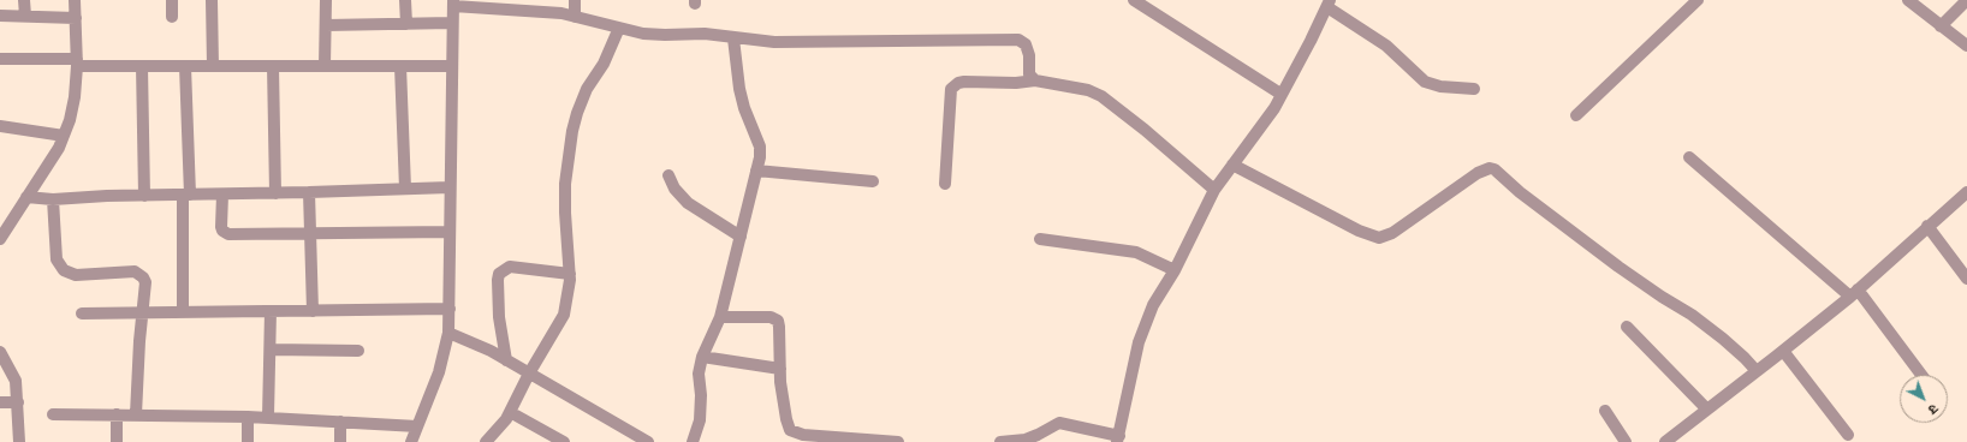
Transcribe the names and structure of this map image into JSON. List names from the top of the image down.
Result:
{
  "north": "bottom right"
}
